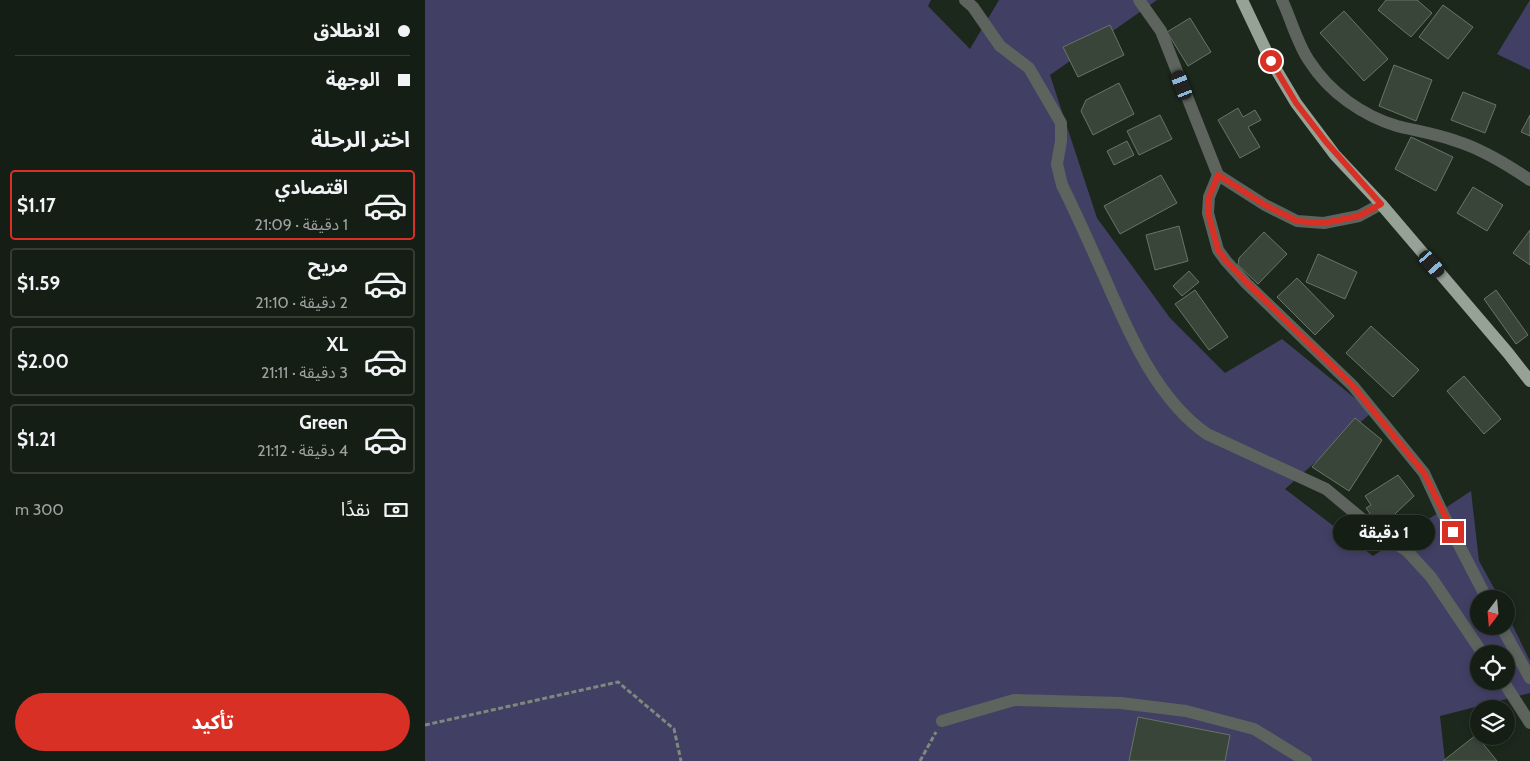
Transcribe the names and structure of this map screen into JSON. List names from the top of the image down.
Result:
{
  "north": "bottom",
  "page": {
    "banner": ["الانطلاق", "الوجهة"],
    "heading": "اختر الرحلة",
    "list": [
      {
        "name": "اقتصادي",
        "note": "1 دقيقة · 21:09",
        "value": "$1.17"
      },
      {
        "name": "مريح",
        "note": "2 دقيقة · 21:10",
        "value": "$1.59"
      },
      {
        "name": "XL",
        "note": "3 دقيقة · 21:11",
        "value": "$2.00"
      },
      {
        "name": "Green",
        "note": "4 دقيقة · 21:12",
        "value": "$1.21"
      }
    ],
    "pay": ["نقدًا", "300 m"],
    "bubble": "1 دقيقة",
    "buttons": "تأكيد"
  }
}
